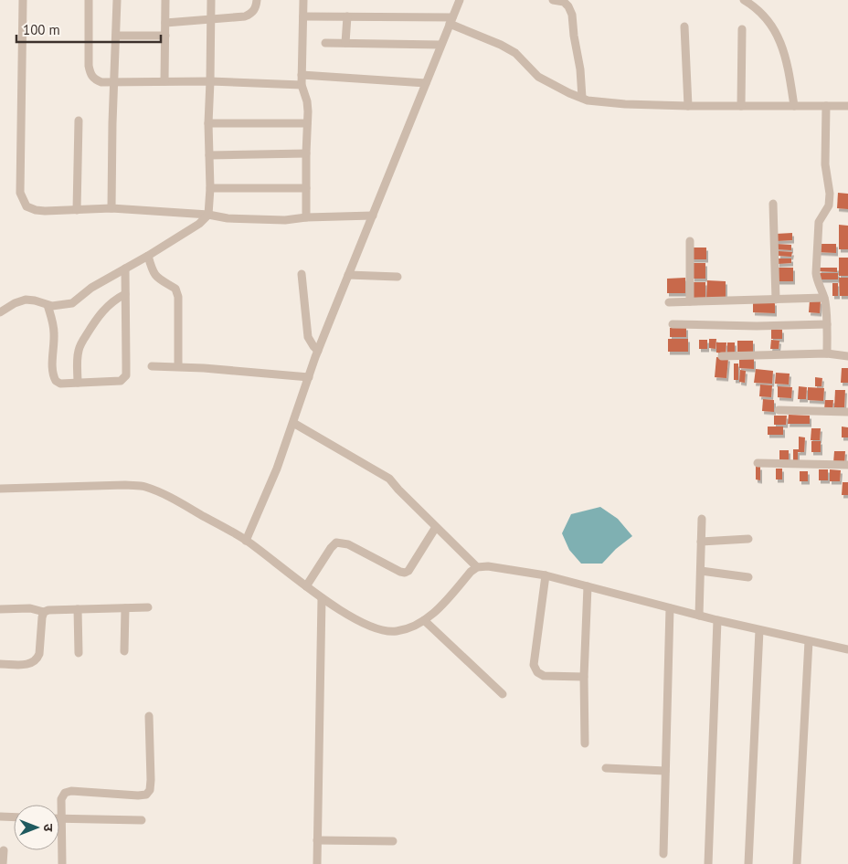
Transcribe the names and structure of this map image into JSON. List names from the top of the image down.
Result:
{
  "scale_bar": "100 m",
  "north": "right"
}
